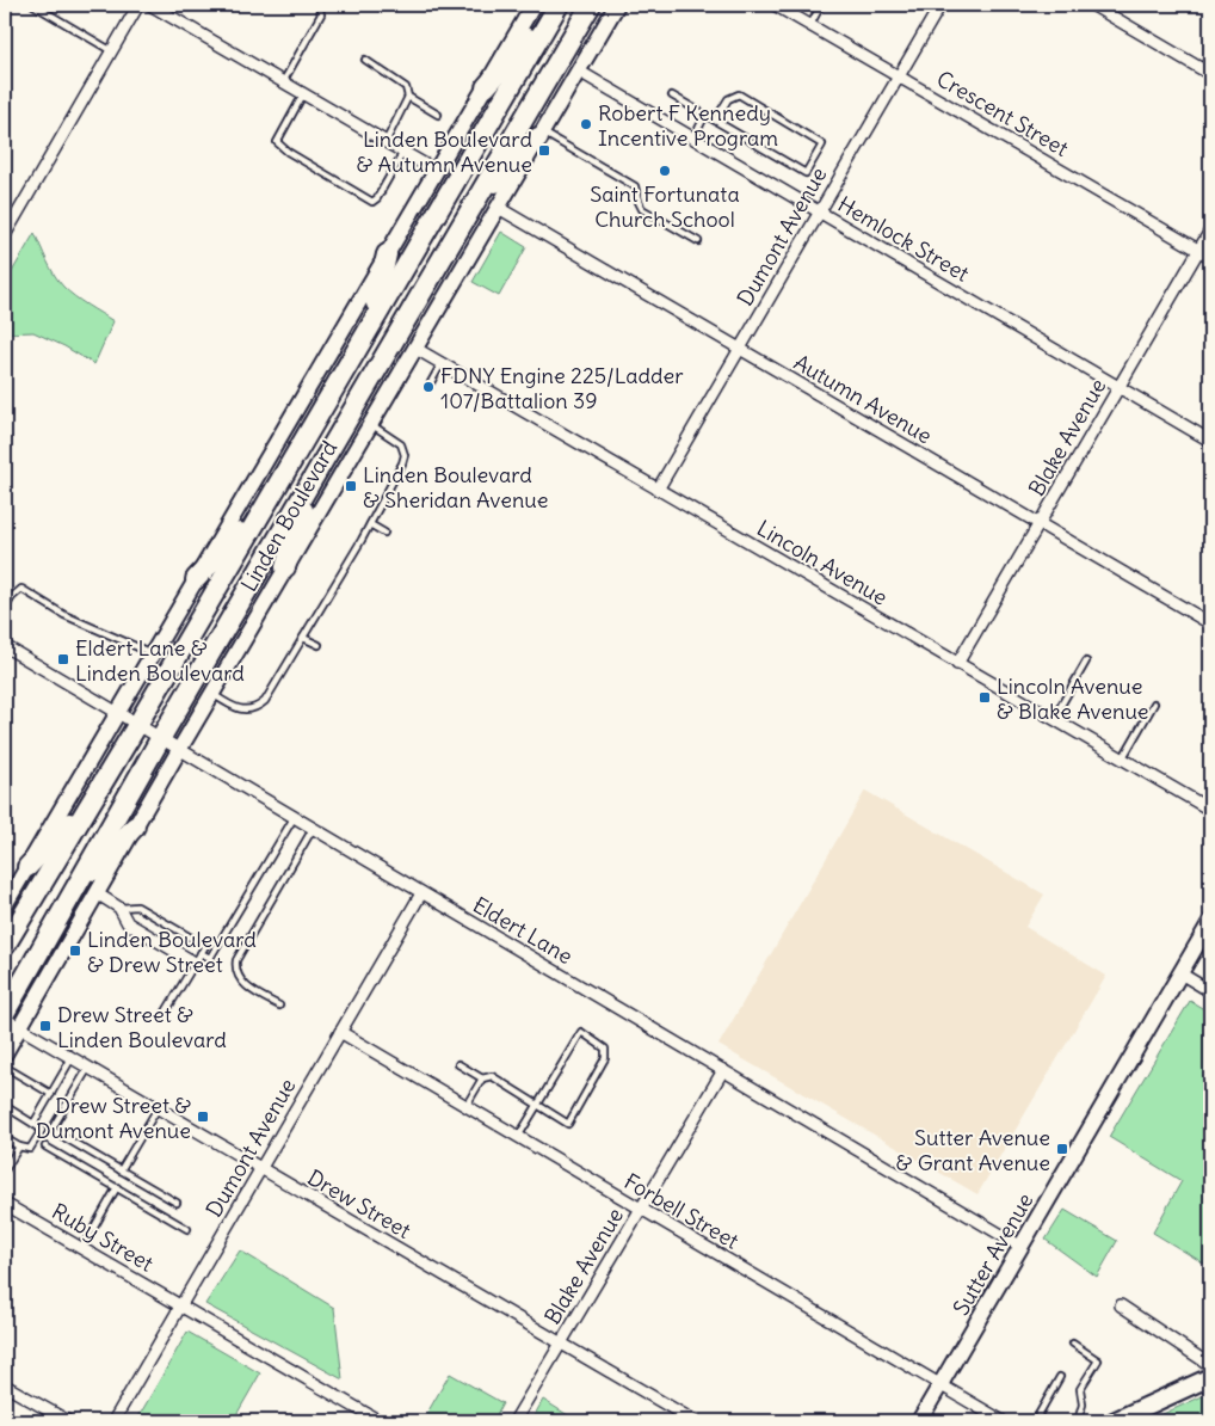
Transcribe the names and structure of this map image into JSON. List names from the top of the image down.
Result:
{
  "streets": {
    "highway": ["Linden Boulevard"],
    "street": [
      "Crescent Street",
      "Dumont Avenue",
      "Hemlock Street",
      "Autumn Avenue",
      "Blake Avenue",
      "Lincoln Avenue",
      "Eldert Lane",
      "Drew Street",
      "Forbell Street",
      "Ruby Street",
      "Sutter Avenue"
    ]
  },
  "crossings": [
    ["Crescent Street", "Dumont Avenue"],
    ["Crescent Street", "Blake Avenue"],
    ["Dumont Avenue", "Hemlock Street"],
    ["Dumont Avenue", "Autumn Avenue"],
    ["Dumont Avenue", "Lincoln Avenue"],
    ["Dumont Avenue", "Eldert Lane"],
    ["Dumont Avenue", "Drew Street"],
    ["Dumont Avenue", "Forbell Street"],
    ["Dumont Avenue", "Ruby Street"],
    ["Hemlock Street", "Blake Avenue"],
    ["Hemlock Street", "Linden Boulevard"],
    ["Autumn Avenue", "Blake Avenue"],
    ["Autumn Avenue", "Linden Boulevard"],
    ["Blake Avenue", "Lincoln Avenue"],
    ["Blake Avenue", "Eldert Lane"],
    ["Blake Avenue", "Drew Street"],
    ["Blake Avenue", "Forbell Street"],
    ["Linden Boulevard", "Lincoln Avenue"],
    ["Linden Boulevard", "Eldert Lane"],
    ["Linden Boulevard", "Drew Street"],
    ["Eldert Lane", "Sutter Avenue"],
    ["Forbell Street", "Sutter Avenue"]
  ],
  "places": {
    "other": ["Robert F Kennedy Incentive Program", "Saint Fortunata Church School", "FDNY Engine 225/Ladder 107/Battalion 39"],
    "transit": [
      "Linden Boulevard & Autumn Avenue",
      "Linden Boulevard & Sheridan Avenue",
      "Eldert Lane & Linden Boulevard",
      "Lincoln Avenue & Blake Avenue",
      "Linden Boulevard & Drew Street",
      "Drew Street & Linden Boulevard",
      "Drew Street & Dumont Avenue",
      "Sutter Avenue & Grant Avenue"
    ]
  }
}
